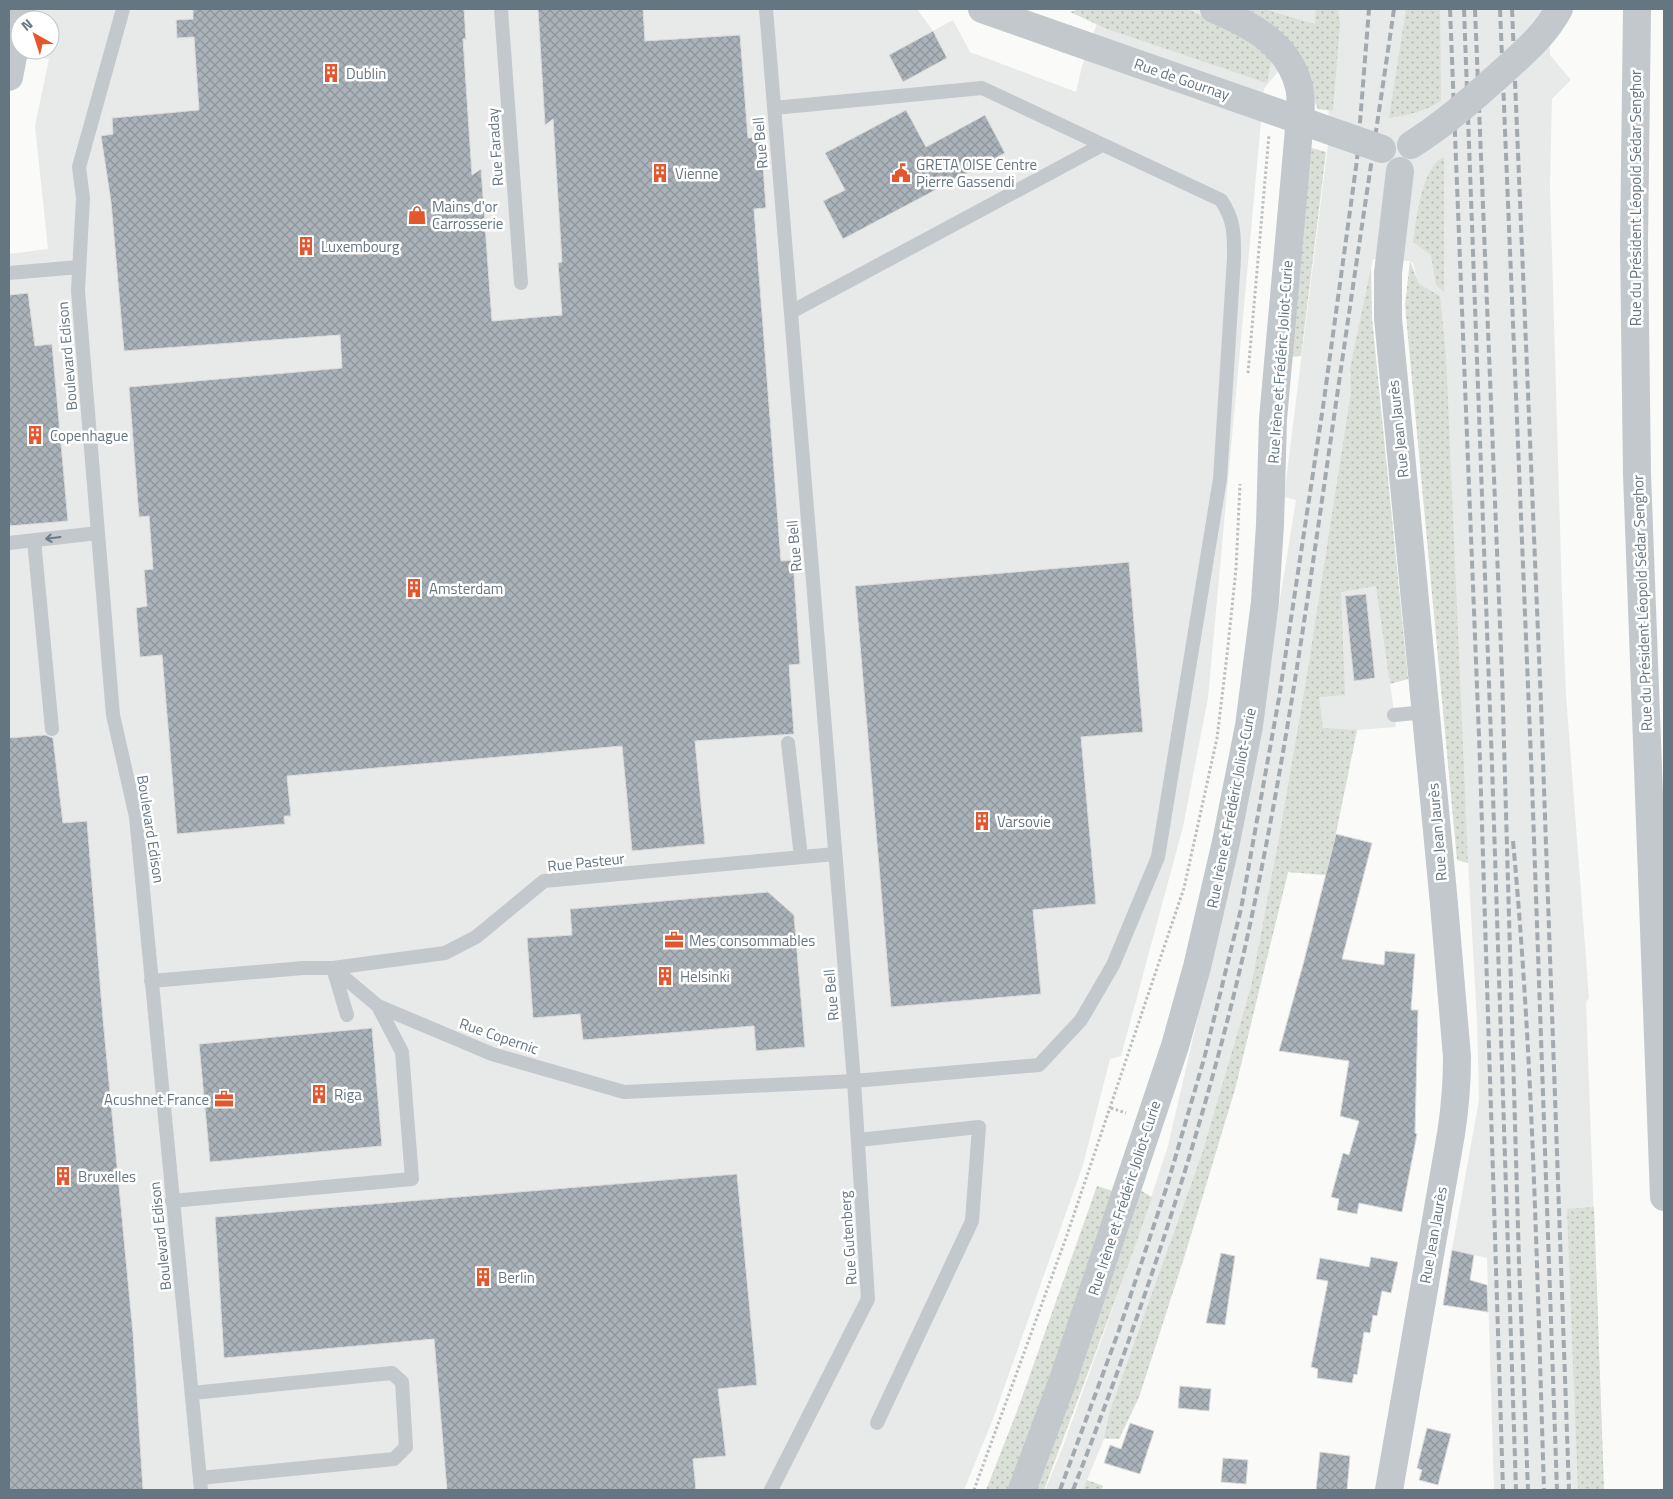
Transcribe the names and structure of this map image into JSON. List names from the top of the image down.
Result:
{
  "streets": {
    "street": [
      "Rue de Gournay",
      "Rue du Président Léopold Sédar Senghor",
      "Rue Irène et Frédéric Joliot-Curie",
      "Rue Jean Jaurès"
    ],
    "lane": [
      "Rue Bell",
      "Rue Faraday",
      "Boulevard Edison",
      "Rue Pasteur",
      "Rue Copernic",
      "Rue Gutenberg"
    ]
  },
  "crossings": [
    ["Rue de Gournay", "Rue Jean Jaurès"],
    ["Rue Bell", "Rue Pasteur"],
    ["Rue Bell", "Rue Copernic"],
    ["Rue Bell", "Rue Gutenberg"],
    ["Rue Pasteur", "Rue Copernic"],
    ["Rue Copernic", "Rue Gutenberg"]
  ],
  "places": {
    "building": [
      "Dublin",
      "Vienne",
      "Luxembourg",
      "Copenhague",
      "Amsterdam",
      "Varsovie",
      "Helsinki",
      "Riga",
      "Bruxelles",
      "Berlin"
    ],
    "public building": ["GRETA OISE Centre Pierre Gassendi"],
    "shop": ["Mains d'or Carrosserie"],
    "office": ["Mes consommables", "Acushnet France"]
  },
  "north": "top left"
}
